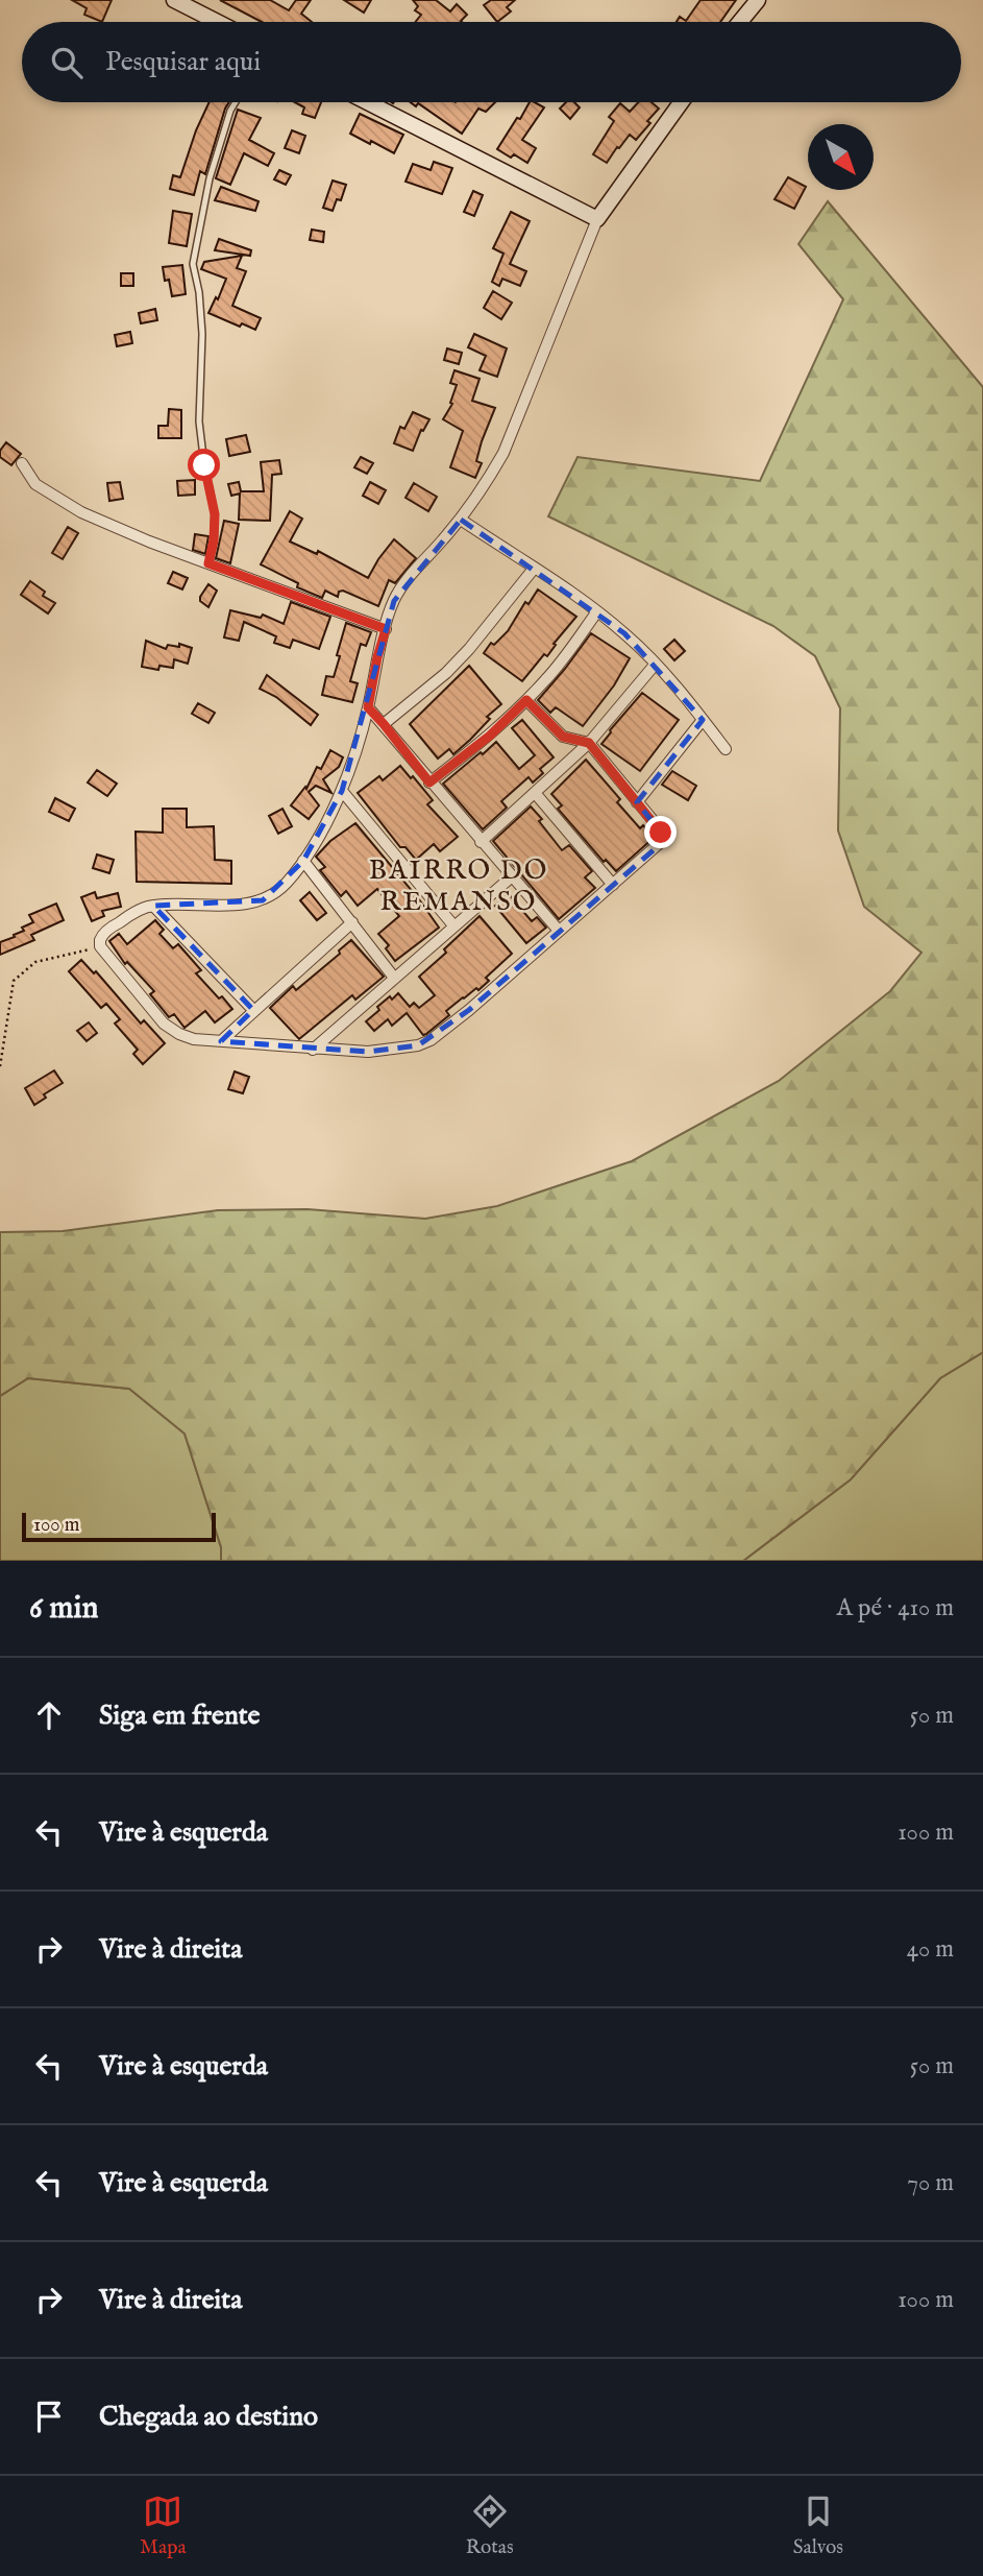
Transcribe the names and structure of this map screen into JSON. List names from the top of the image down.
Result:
{
  "districts": ["BAIRRO DO REMANSO"],
  "scale_bar": "100 m",
  "north": "bottom right",
  "page": {
    "search": "Pesquisar aqui",
    "scale": "100 m",
    "heading": ["6 min", "A pé · 410 m"],
    "list": [
      ["Siga em frente", "50 m"],
      ["Vire à esquerda", "100 m"],
      ["Vire à direita", "40 m"],
      ["Vire à esquerda", "50 m"],
      ["Vire à esquerda", "70 m"],
      ["Vire à direita", "100 m"],
      "Chegada ao destino"
    ],
    "nav": ["Mapa", "Rotas", "Salvos"]
  }
}
